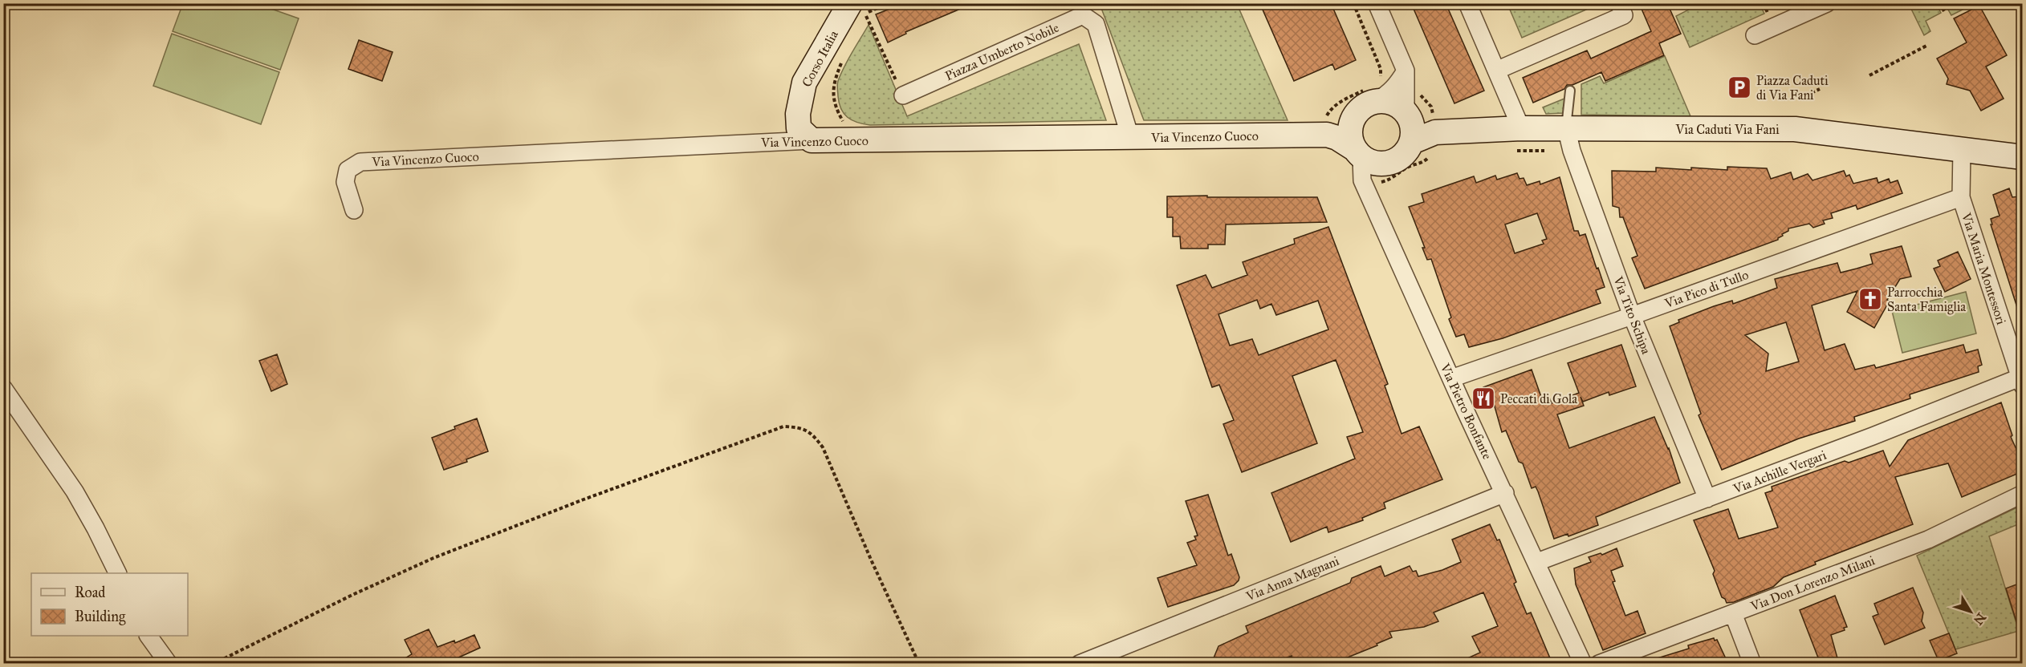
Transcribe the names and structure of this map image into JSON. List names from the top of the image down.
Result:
{
  "streets": {
    "street": [
      "Piazza Umberto Nobile",
      "Corso Italia",
      "Via Caduti Via Fani",
      "Via Vincenzo Cuoco",
      "Via Maria Montessori",
      "Via Pico di Tullo",
      "Via Tito Schipa",
      "Via Pietro Bonfante",
      "Via Achille Vergari",
      "Via Anna Magnani",
      "Via Don Lorenzo Milani"
    ]
  },
  "crossings": [
    ["Piazza Umberto Nobile", "Via Vincenzo Cuoco"],
    ["Corso Italia", "Via Vincenzo Cuoco"],
    ["Via Caduti Via Fani", "Via Vincenzo Cuoco"],
    ["Via Caduti Via Fani", "Via Maria Montessori"],
    ["Via Caduti Via Fani", "Via Tito Schipa"],
    ["Via Caduti Via Fani", "Via Pietro Bonfante"],
    ["Via Vincenzo Cuoco", "Via Pietro Bonfante"],
    ["Via Maria Montessori", "Via Pico di Tullo"],
    ["Via Maria Montessori", "Via Achille Vergari"],
    ["Via Pico di Tullo", "Via Tito Schipa"],
    ["Via Pico di Tullo", "Via Pietro Bonfante"],
    ["Via Tito Schipa", "Via Achille Vergari"],
    ["Via Pietro Bonfante", "Via Achille Vergari"],
    ["Via Pietro Bonfante", "Via Anna Magnani"]
  ],
  "places": {
    "parking": ["Piazza Caduti di Via Fani"],
    "church": ["Parrocchia Santa Famiglia"],
    "restaurant": ["Peccati di Gola"]
  },
  "legend": ["Road", "Building"],
  "north": "bottom right"
}
